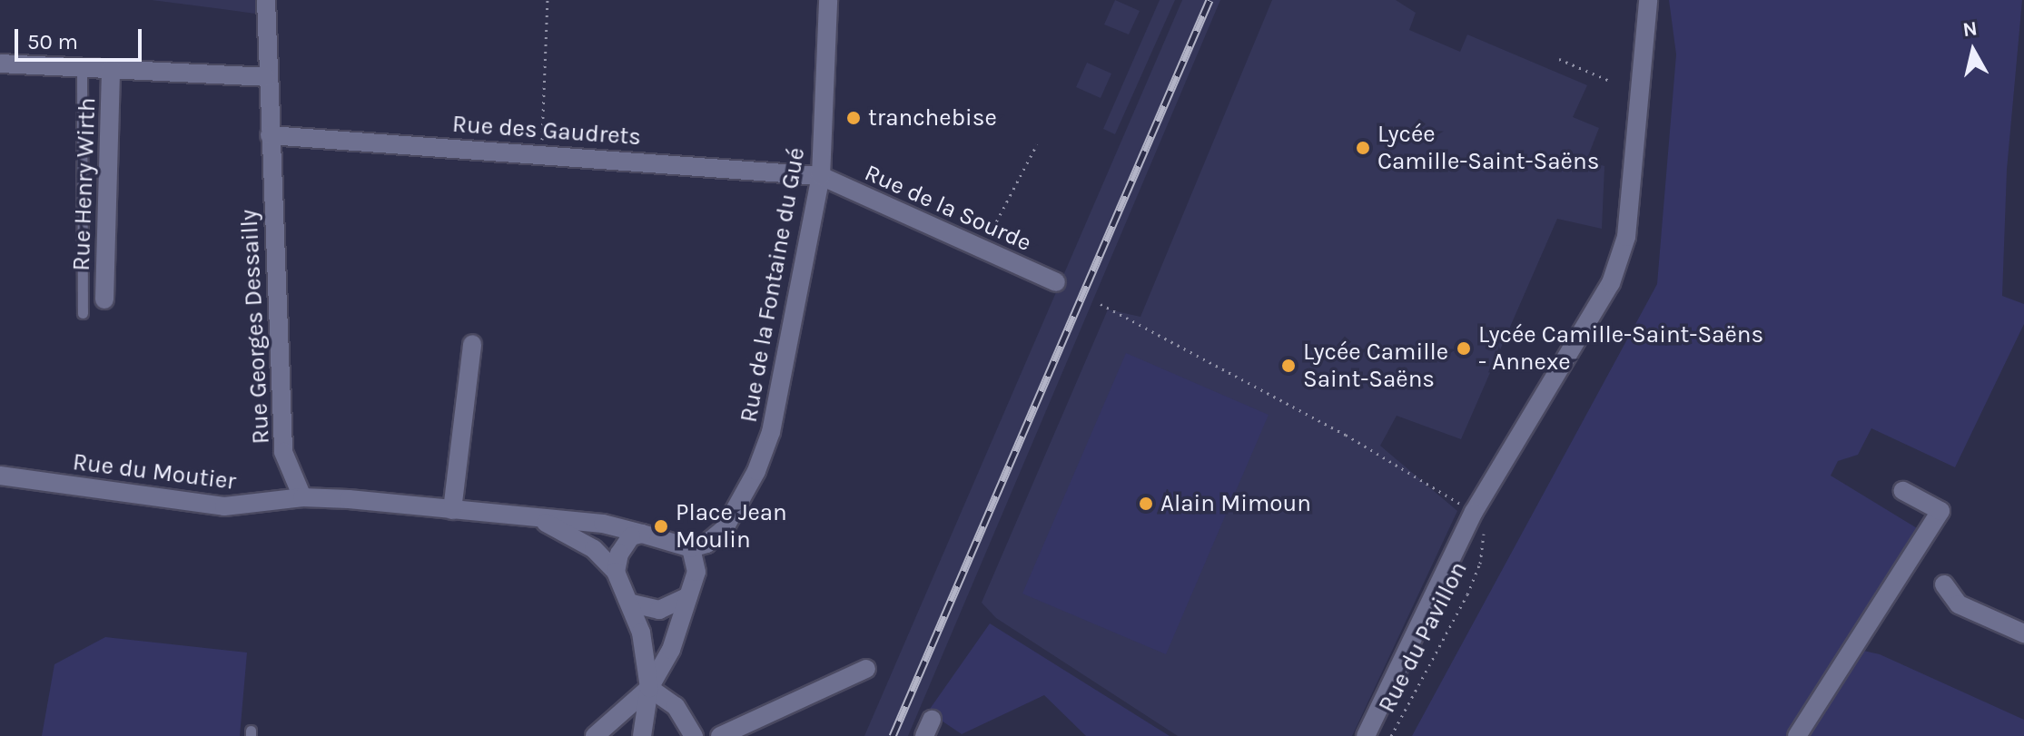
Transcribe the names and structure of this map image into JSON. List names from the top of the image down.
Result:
{
  "streets": {
    "street": [
      "Rue des Gaudrets",
      "Rue Henry Wirth",
      "Rue de la Sourde",
      "Rue de la Fontaine du Gué",
      "Rue Georges Dessailly",
      "Rue du Moutier"
    ],
    "path": ["Rue du Pavillon"]
  },
  "crossings": [
    ["Rue des Gaudrets", "Rue de la Sourde"],
    ["Rue des Gaudrets", "Rue de la Fontaine du Gué"],
    ["Rue des Gaudrets", "Rue Georges Dessailly"],
    ["Rue de la Sourde", "Rue de la Fontaine du Gué"],
    ["Rue Georges Dessailly", "Rue du Moutier"]
  ],
  "places": [
    "tranchebise",
    "Lycée Camille-Saint-Saëns",
    "Lycée Camille-Saint-Saëns - Annexe",
    "Lycée Camille Saint-Saëns",
    "Alain Mimoun",
    "Place Jean Moulin"
  ],
  "scale_bar": "50 m",
  "north": "top"
}
